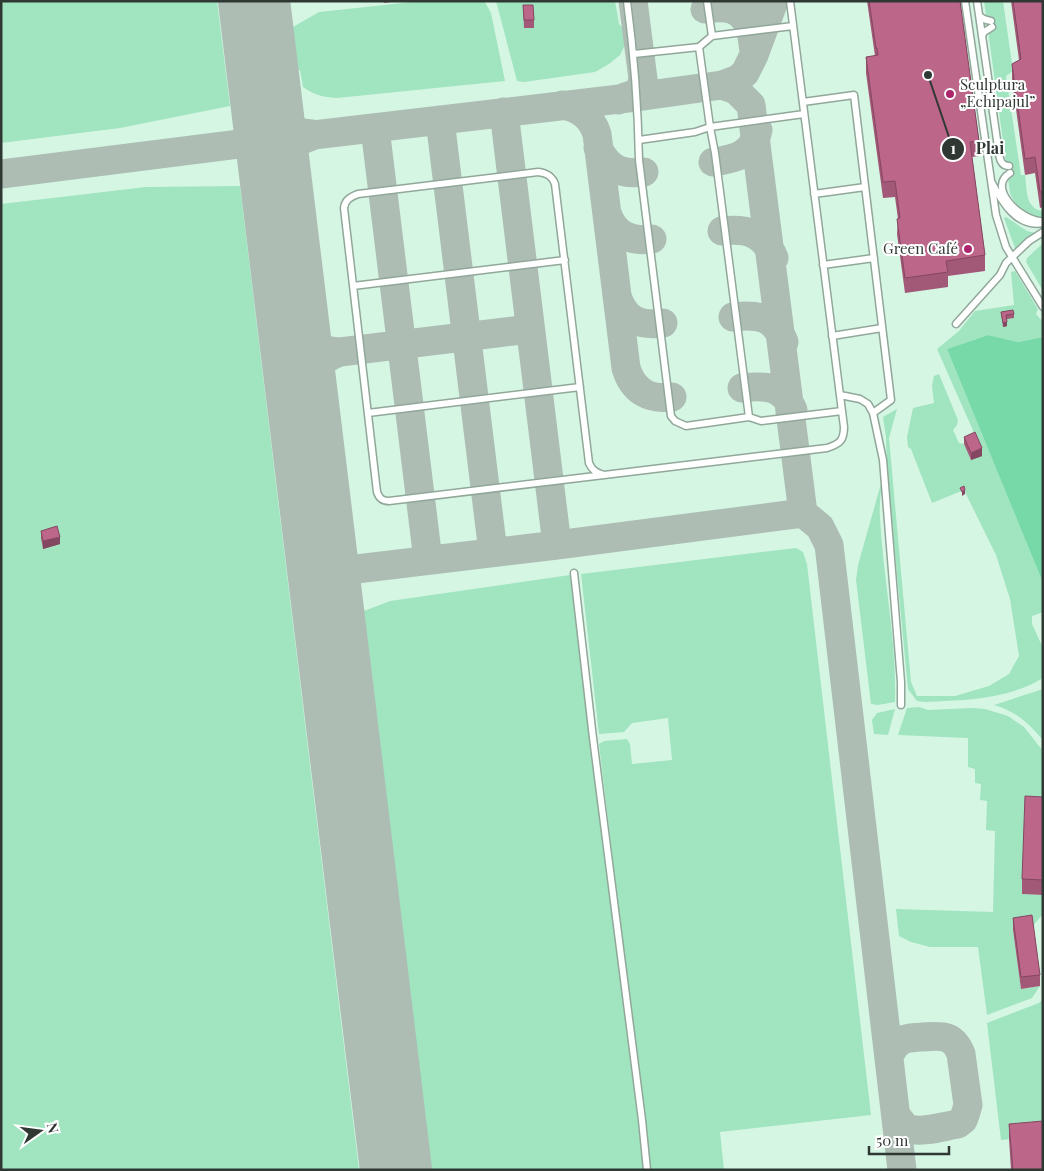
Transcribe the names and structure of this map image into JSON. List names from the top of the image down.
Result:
{
  "places": ["Plai", "Sculptura „Echipajul”", "Green Café"],
  "scale_bar": "50 m",
  "north": "right"
}
